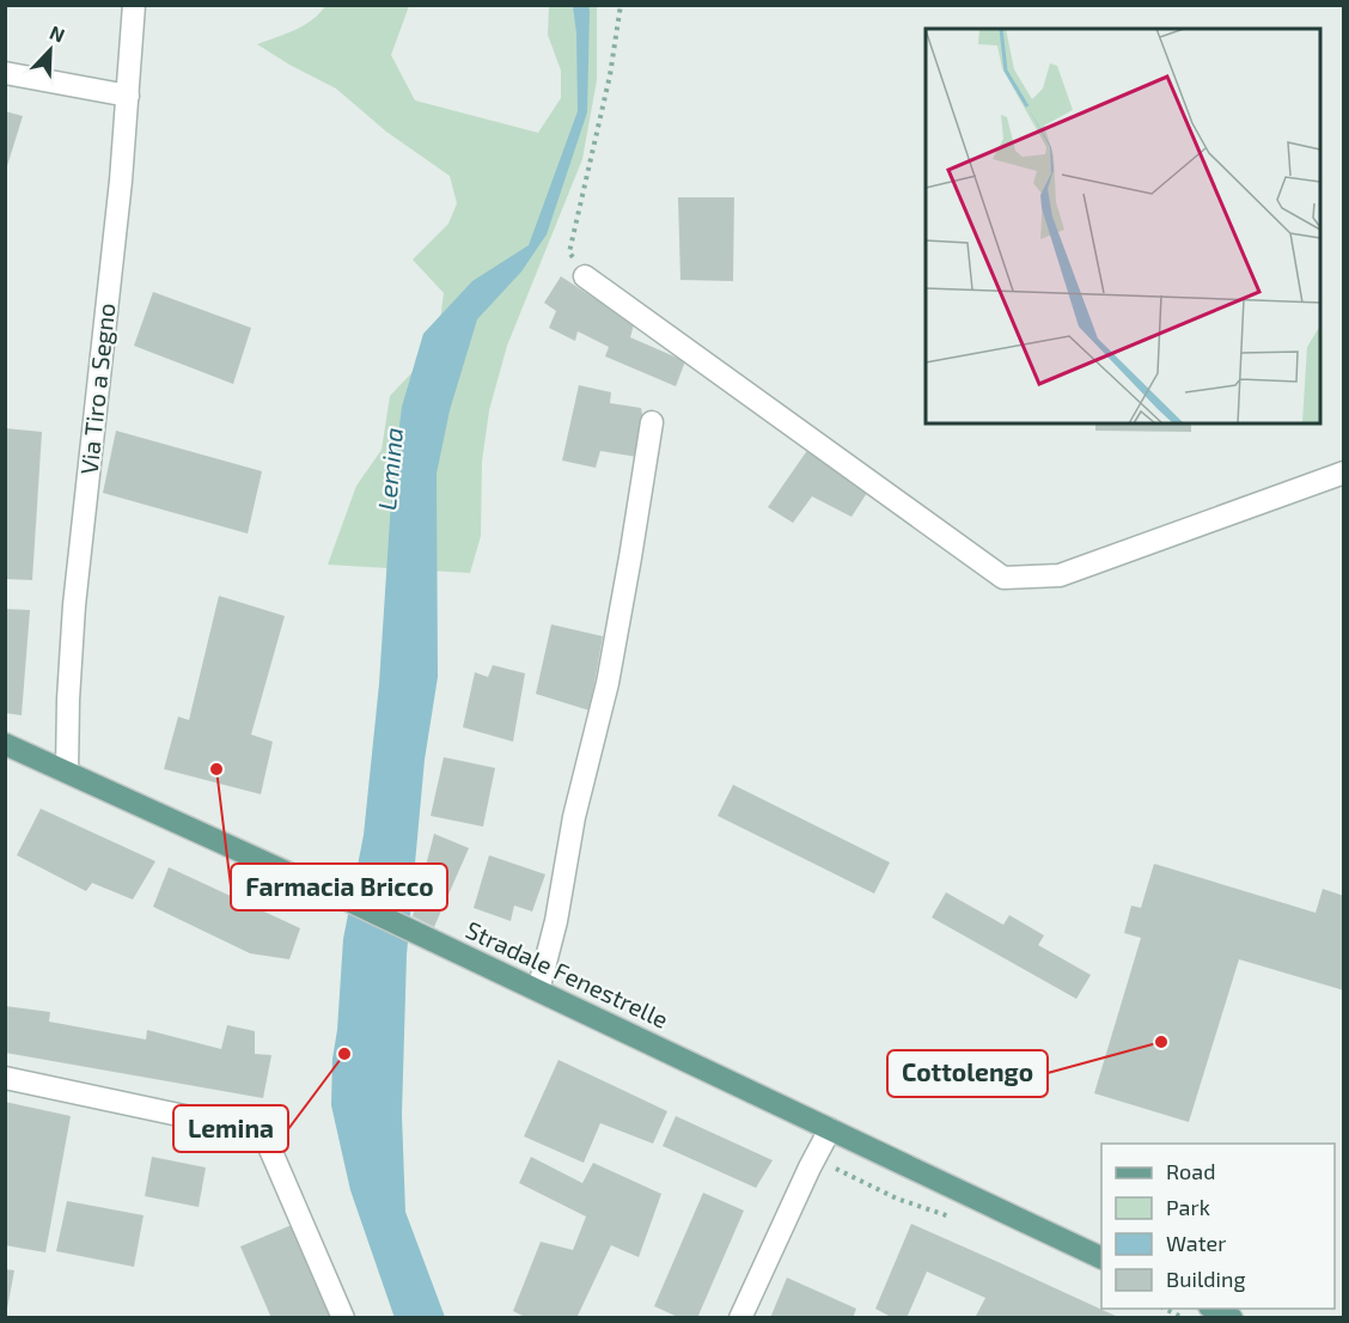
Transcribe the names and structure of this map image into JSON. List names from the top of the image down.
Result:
{
  "streets": {
    "main road": ["Stradale Fenestrelle"],
    "street": ["Via Tiro a Segno"]
  },
  "crossings": [
    ["Via Tiro a Segno", "Stradale Fenestrelle"]
  ],
  "water": ["Lemina"],
  "places": ["Farmacia Bricco", "Cottolengo", "Lemina"],
  "legend": [
    "Road",
    "Park",
    "Water",
    "Building"
  ],
  "north": "top right"
}
